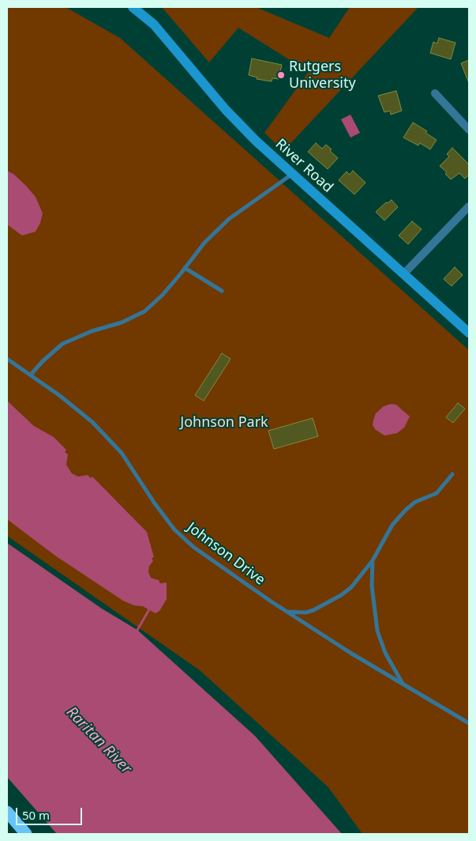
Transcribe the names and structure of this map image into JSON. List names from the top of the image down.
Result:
{
  "streets": {
    "street": ["River Road"],
    "lane": ["Johnson Drive"]
  },
  "water": ["Raritan River"],
  "parks": ["Johnson Park"],
  "places": ["Rutgers University"],
  "scale_bar": "50 m"
}
